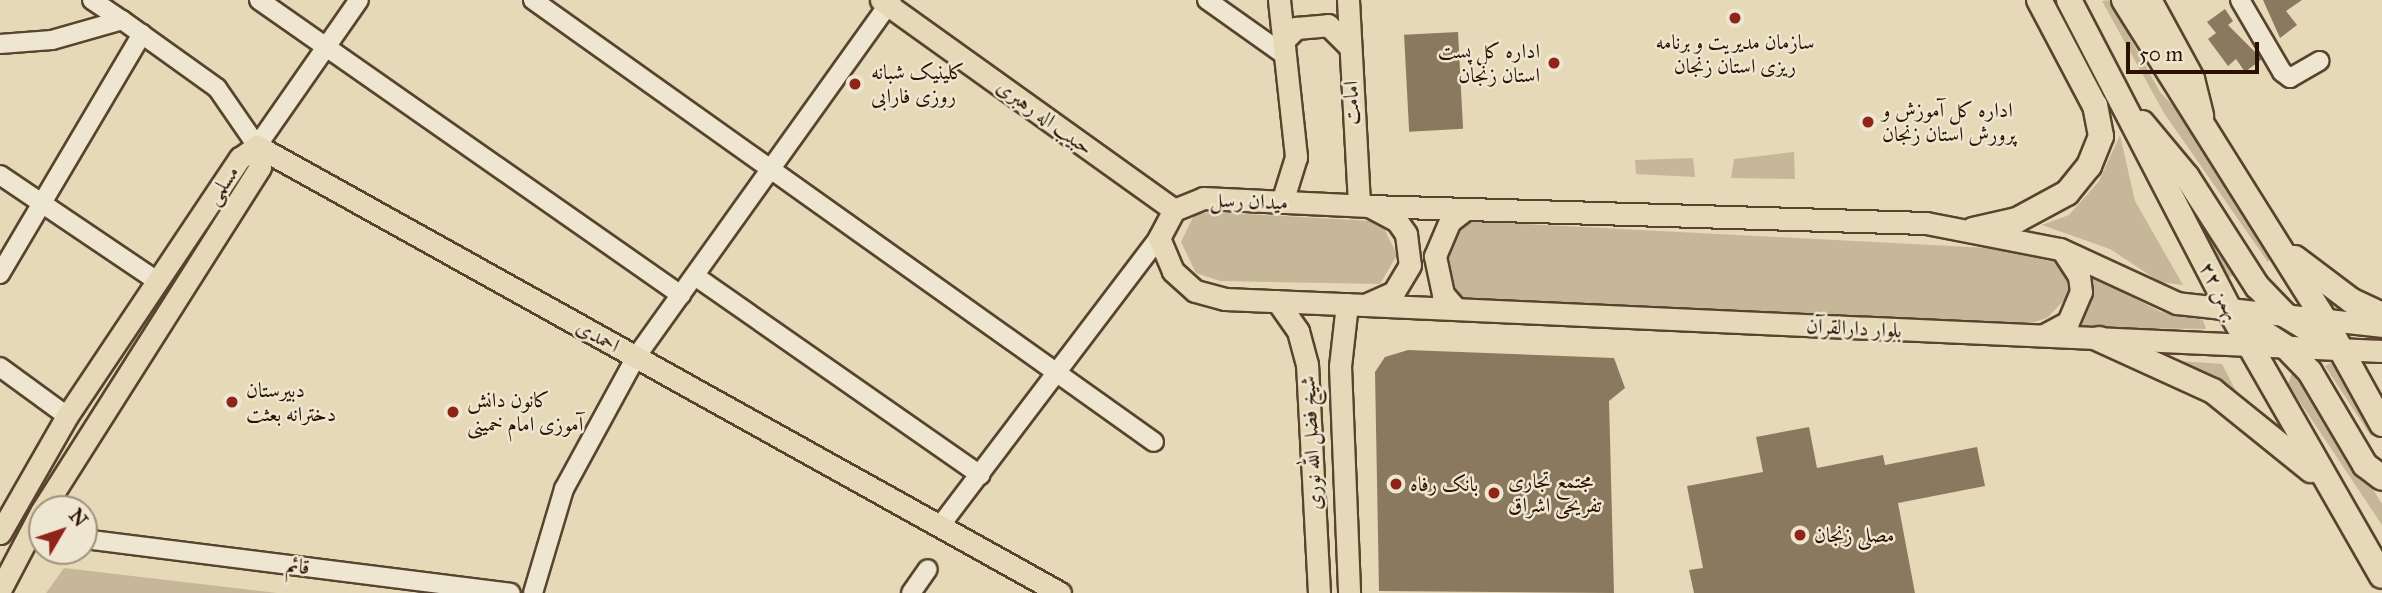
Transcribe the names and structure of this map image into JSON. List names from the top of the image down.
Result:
{
  "streets": {
    "highway": ["۲۲ بهمن"],
    "main road": [
      "امامت",
      "حبیب اله رهبری",
      "مسلمی",
      "میدان رسل",
      "بلوار دارالقرآن",
      "احمدی",
      "شیخ فضل الله نوری"
    ],
    "street": ["قائم"]
  },
  "crossings": [
    ["امامت", "میدان رسل"],
    ["حبیب اله رهبری", "میدان رسل"],
    ["مسلمی", "احمدی"],
    ["میدان رسل", "بلوار دارالقرآن"],
    ["میدان رسل", "شیخ فضل الله نوری"],
    ["۲۲ بهمن", "بلوار دارالقرآن"],
    ["بلوار دارالقرآن", "شیخ فضل الله نوری"]
  ],
  "places": [
    "سازمان مدیریت و برنامه ریزی استان زنجان",
    "اداره کل پست استان زنجان",
    "کلینیک شبانه روزی فارابی",
    "اداره کل آموزش و پرورش استان زنجان",
    "دبیرستان دخترانه بعثت",
    "کانون دانش آموزی امام خمینی",
    "بانک رفاه",
    "مجتمع تجاری تفریحی اشراق",
    "مصلی زنجان"
  ],
  "scale_bar": "50 m",
  "north": "top right"
}
